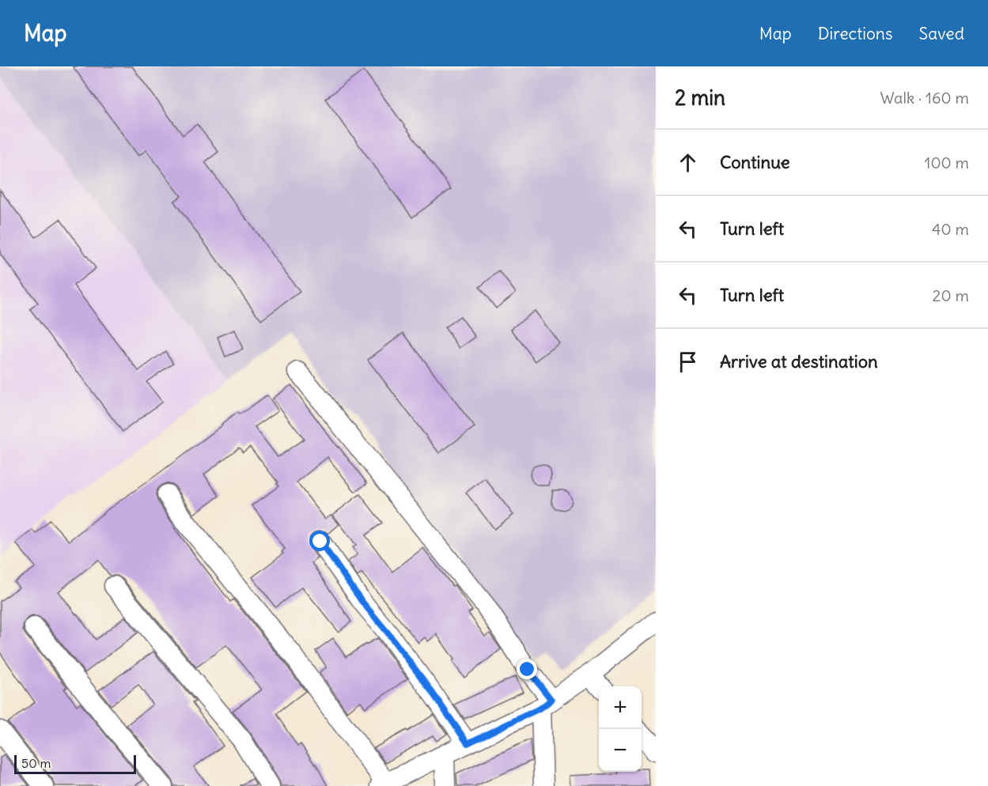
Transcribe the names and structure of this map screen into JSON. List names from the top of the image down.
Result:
{
  "scale_bar": "50 m",
  "page": {
    "header": "Map",
    "nav": ["Map", "Directions", "Saved"],
    "heading": ["2 min", "Walk · 160 m"],
    "list": [
      ["Continue", "100 m"],
      ["Turn left", "40 m"],
      ["Turn left", "20 m"],
      "Arrive at destination"
    ],
    "map_buttons": ["+", "−"],
    "scale": "50 m"
  }
}
